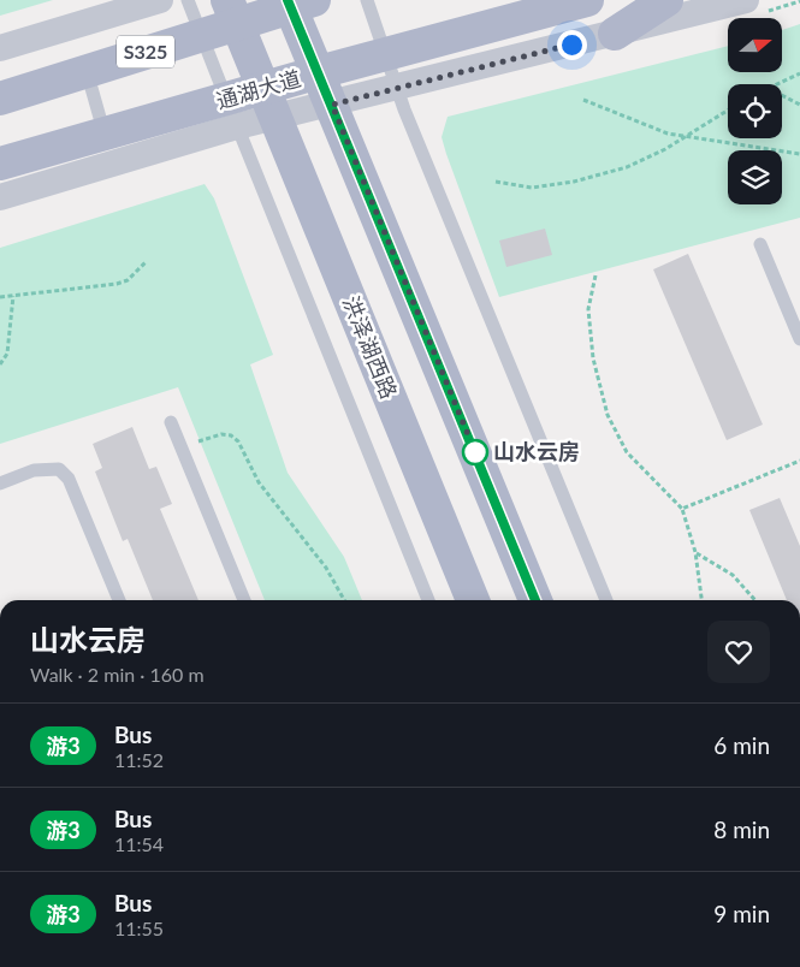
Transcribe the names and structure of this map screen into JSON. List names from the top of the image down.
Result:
{
  "streets": {
    "main road": ["S325", "通湖大道", "洪泽湖西路"]
  },
  "crossings": [
    ["S325", "洪泽湖西路"],
    ["通湖大道", "洪泽湖西路"]
  ],
  "places": ["山水云房"],
  "lines": ["bus line 游3"],
  "north": "right",
  "page": {
    "heading": ["山水云房", "Walk · 2 min · 160 m"],
    "list": [
      {
        "mark": "游3",
        "name": "Bus",
        "note": "11:52",
        "value": "6 min"
      },
      {
        "mark": "游3",
        "name": "Bus",
        "note": "11:54",
        "value": "8 min"
      },
      {
        "mark": "游3",
        "name": "Bus",
        "note": "11:55",
        "value": "9 min"
      }
    ]
  }
}
